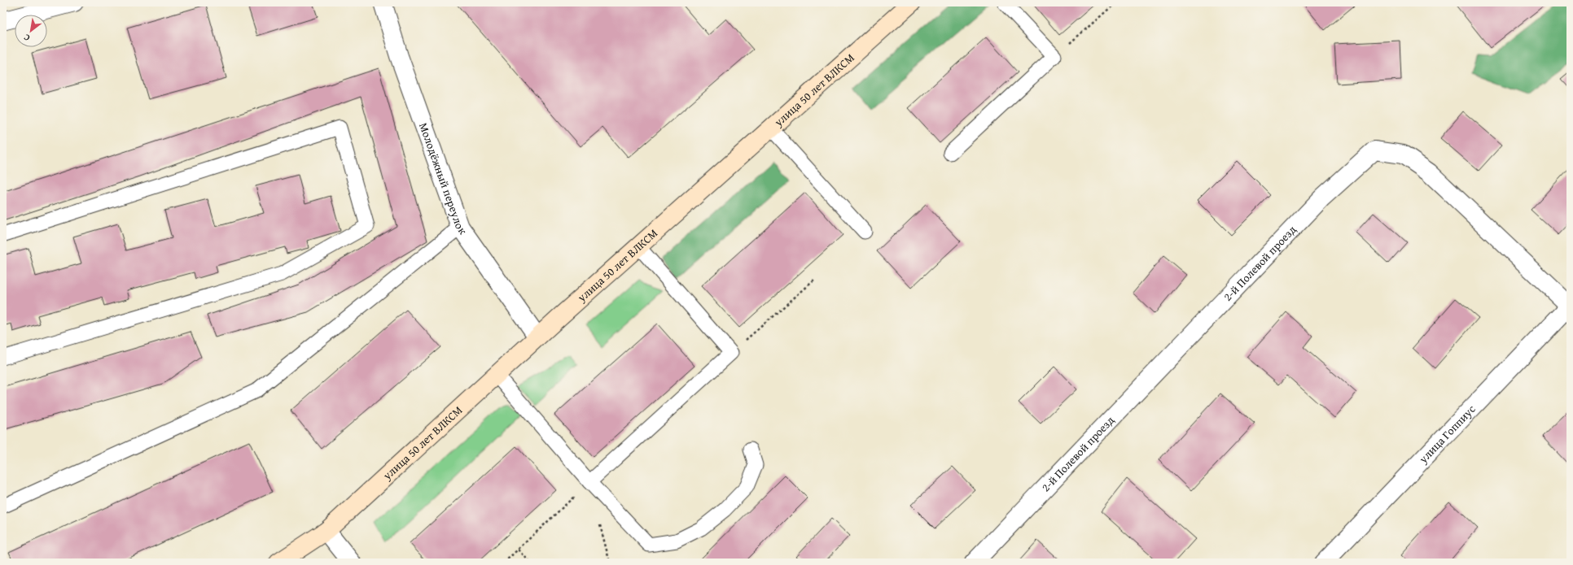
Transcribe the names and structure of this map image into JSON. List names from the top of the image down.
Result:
{
  "streets": {
    "street": [
      "улица 50 лет ВЛКСМ",
      "Молодёжный переулок",
      "2-й Полевой проезд",
      "улица Гоппиус"
    ]
  },
  "crossings": [
    ["улица 50 лет ВЛКСМ", "Молодёжный переулок"],
    ["2-й Полевой проезд", "улица Гоппиус"]
  ],
  "north": "bottom left"
}
